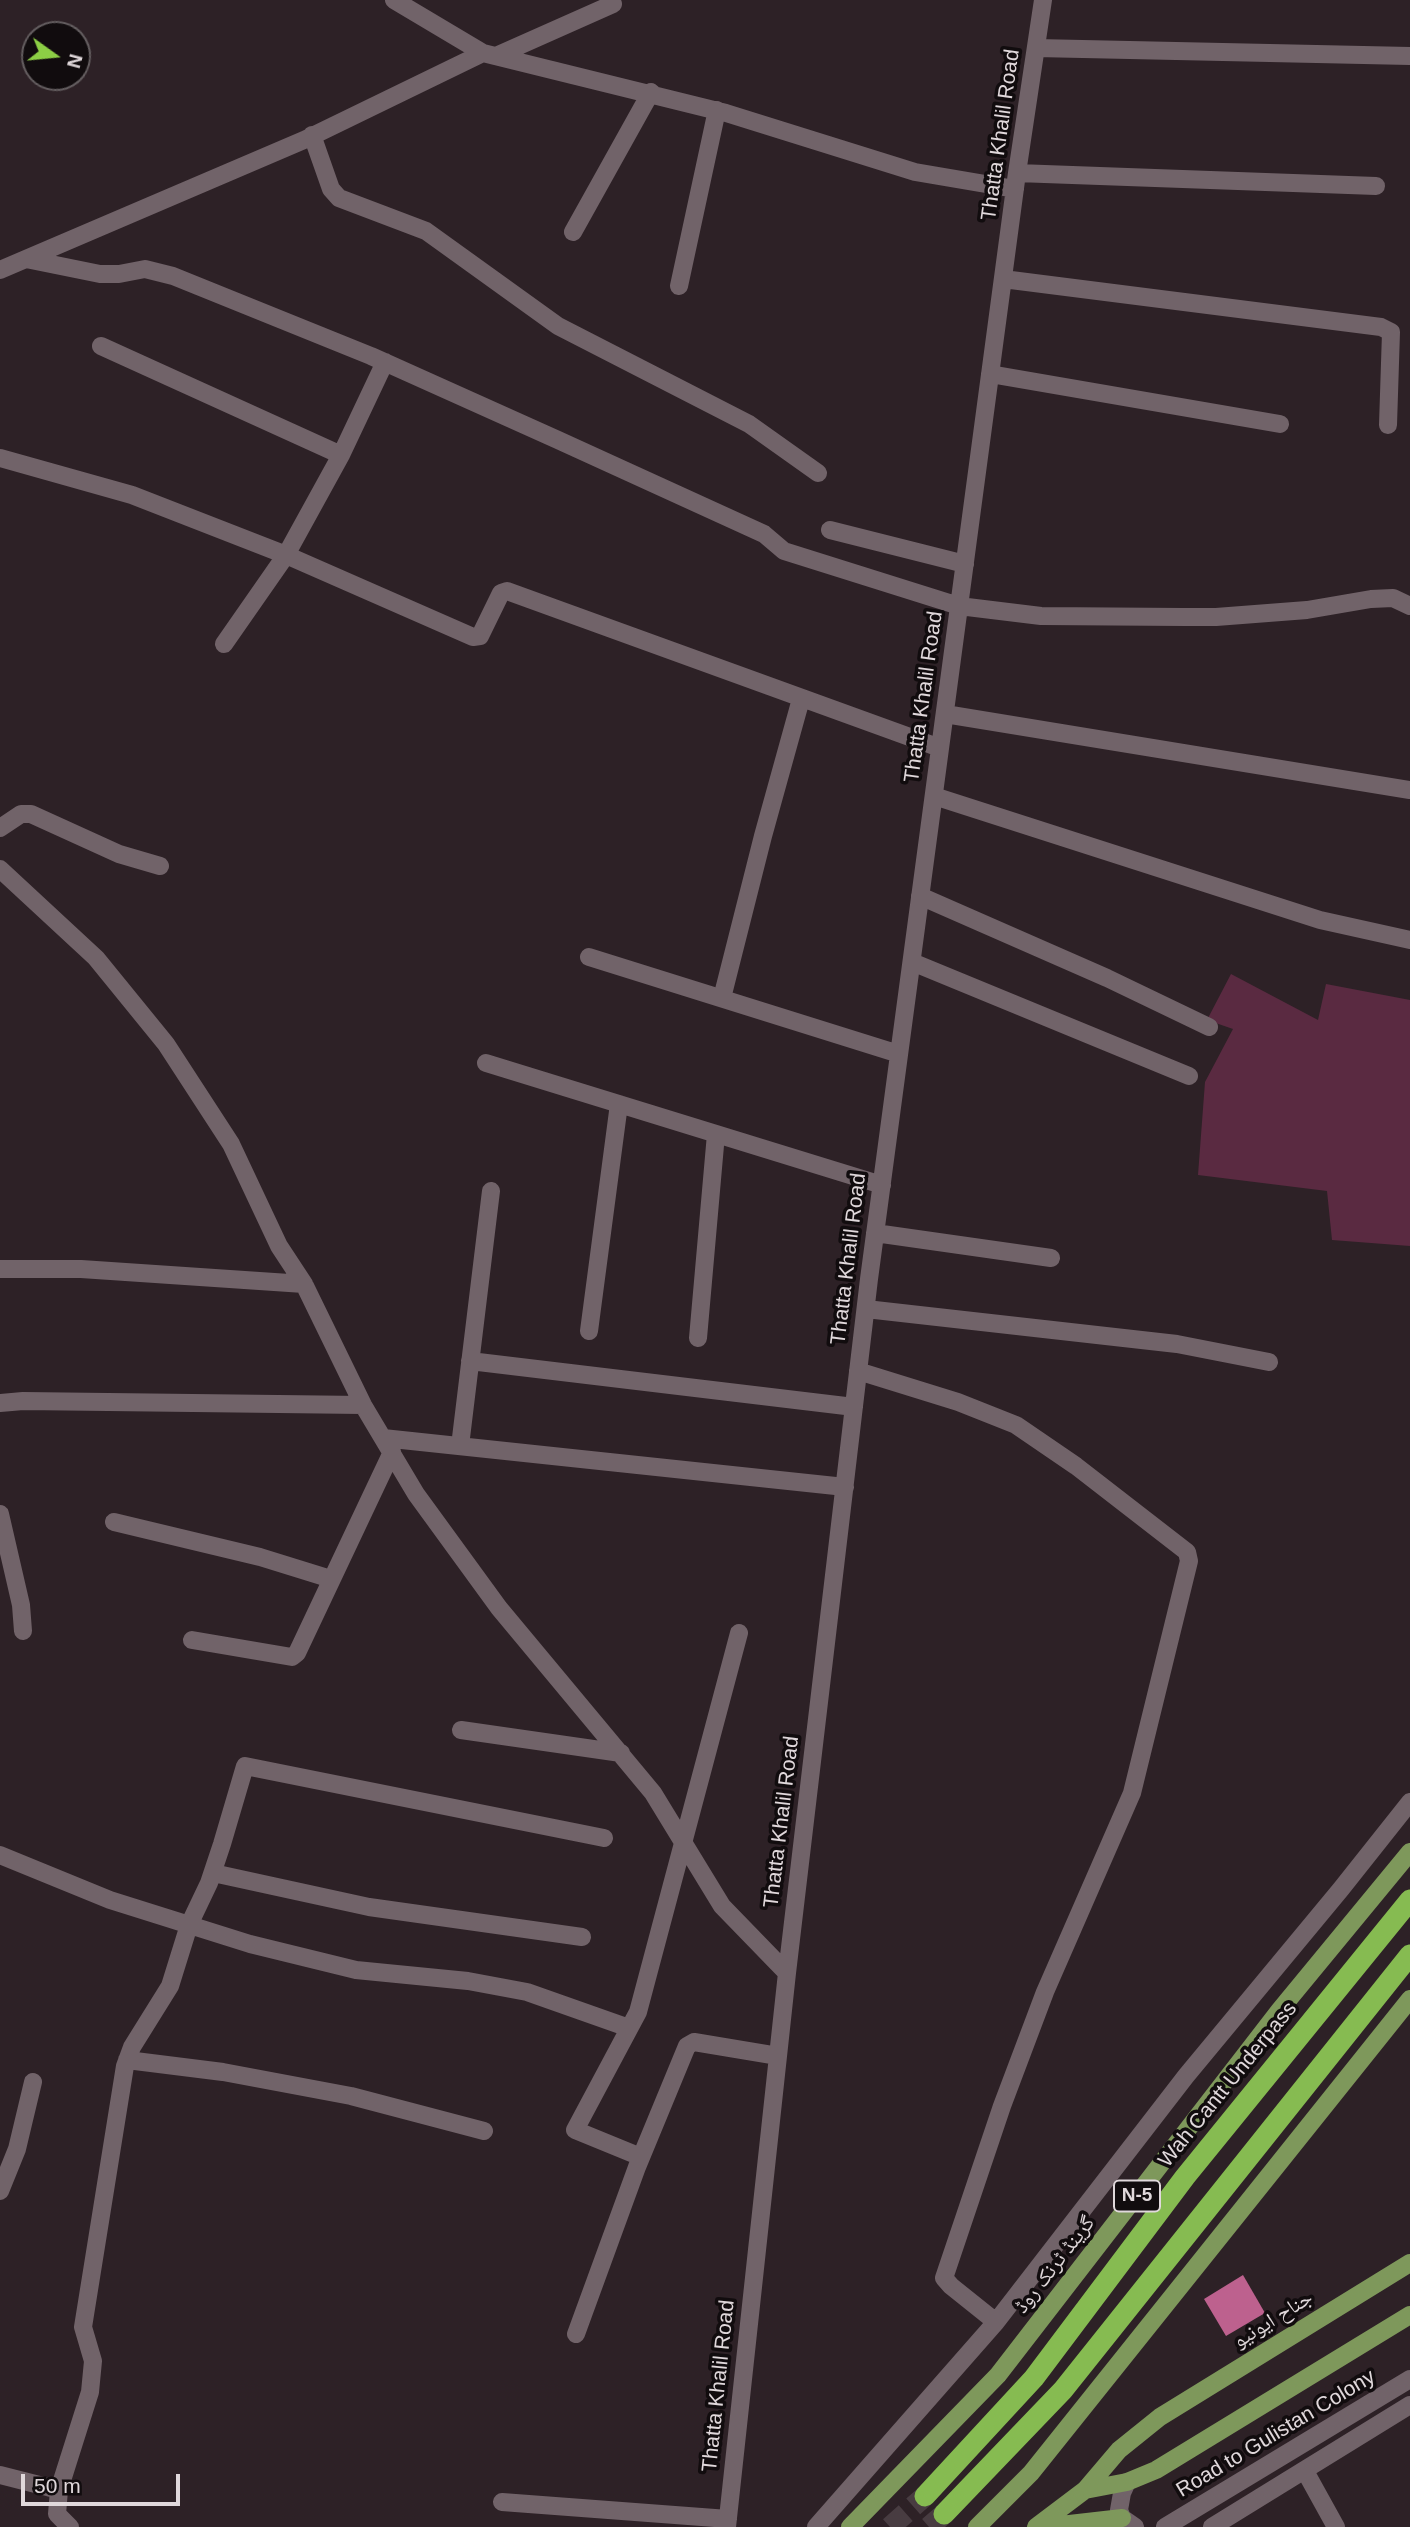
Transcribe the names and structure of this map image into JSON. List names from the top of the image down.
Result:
{
  "streets": {
    "highway": ["Wah Cantt Underpass"],
    "main road": ["N-5", "گرینڈ ٹرنک روڈ", "جناح ایونیو"],
    "street": ["Thatta Khalil Road", "Road to Gulistan Colony"]
  },
  "scale_bar": "50 m",
  "north": "right"
}
